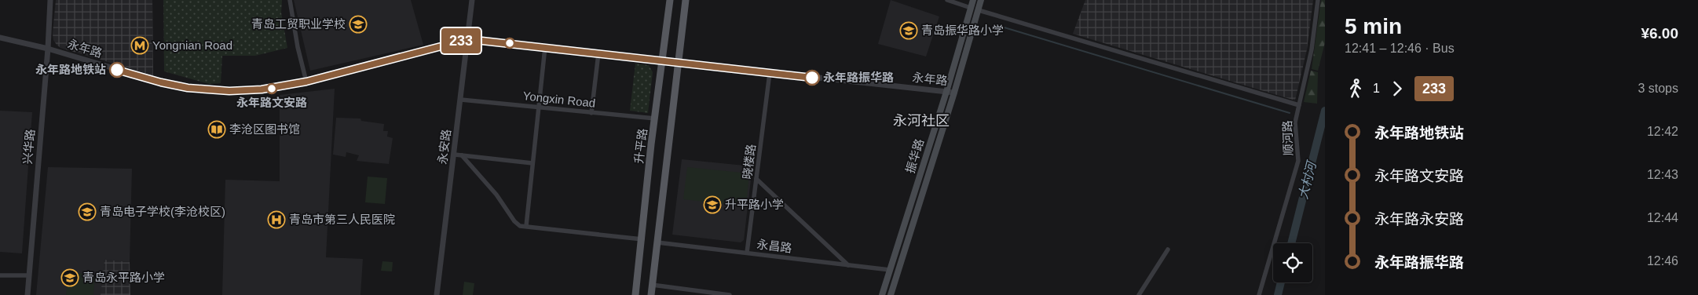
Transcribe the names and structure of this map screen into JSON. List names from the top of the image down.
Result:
{
  "streets": {
    "main road": ["升平路", "振华路"],
    "street": [
      "永年路",
      "Yongxin Road",
      "顺河路",
      "兴华路",
      "永安路",
      "晓楼路",
      "永昌路"
    ]
  },
  "crossings": [
    ["永年路", "升平路"],
    ["永年路", "兴华路"],
    ["永年路", "永安路"],
    ["永年路", "振华路"],
    ["永年路", "晓楼路"],
    ["Yongxin Road", "升平路"],
    ["Yongxin Road", "永安路"],
    ["振华路", "永昌路"],
    ["晓楼路", "永昌路"]
  ],
  "districts": ["永河社区"],
  "water": ["大村河"],
  "places": {
    "school or university": [
      "青岛工贸职业学校",
      "青岛振华路小学",
      "升平路小学",
      "青岛电子学校(李沧校区)",
      "青岛永平路小学"
    ],
    "metro station": ["Yongnian Road"],
    "other": ["永年路地铁站", "永年路振华路", "永年路文安路"],
    "library": ["李沧区图书馆"],
    "hospital": ["青岛市第三人民医院"]
  },
  "lines": ["bus line 233"],
  "page": {
    "on_map": "233",
    "heading": ["5 min", "12:41 – 12:46 · Bus", "¥6.00"],
    "legs": ["1", "233", "3 stops"],
    "list": [
      {
        "name": "永年路地铁站",
        "value": "12:42"
      },
      {
        "name": "永年路文安路",
        "value": "12:43"
      },
      {
        "name": "永年路永安路",
        "value": "12:44"
      },
      {
        "name": "永年路振华路",
        "value": "12:46"
      }
    ]
  }
}
